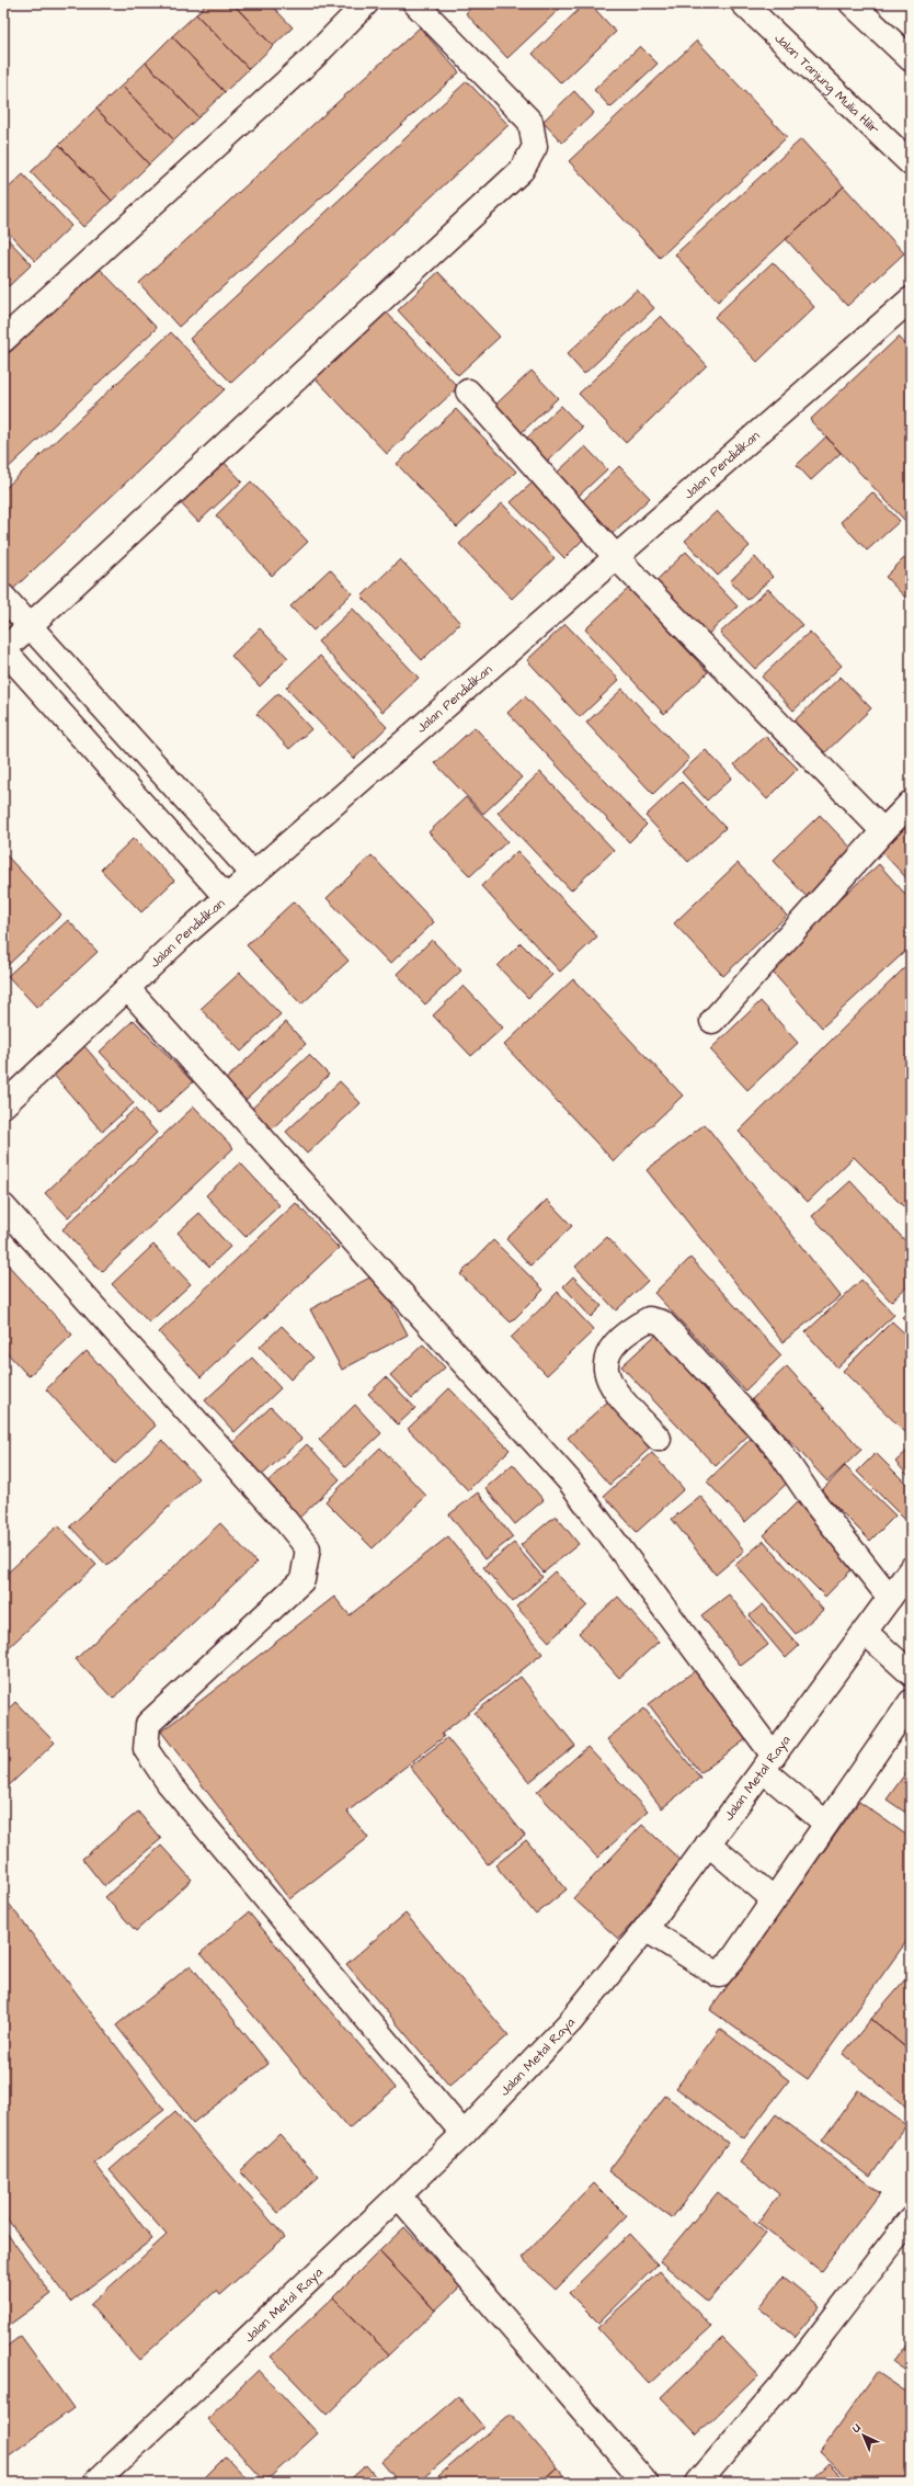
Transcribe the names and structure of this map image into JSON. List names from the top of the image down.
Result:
{
  "streets": {
    "street": ["Jalan Tanjung Mulia Hilir", "Jalan Pendidikan", "Jalan Metal Raya"]
  },
  "north": "top left"
}
